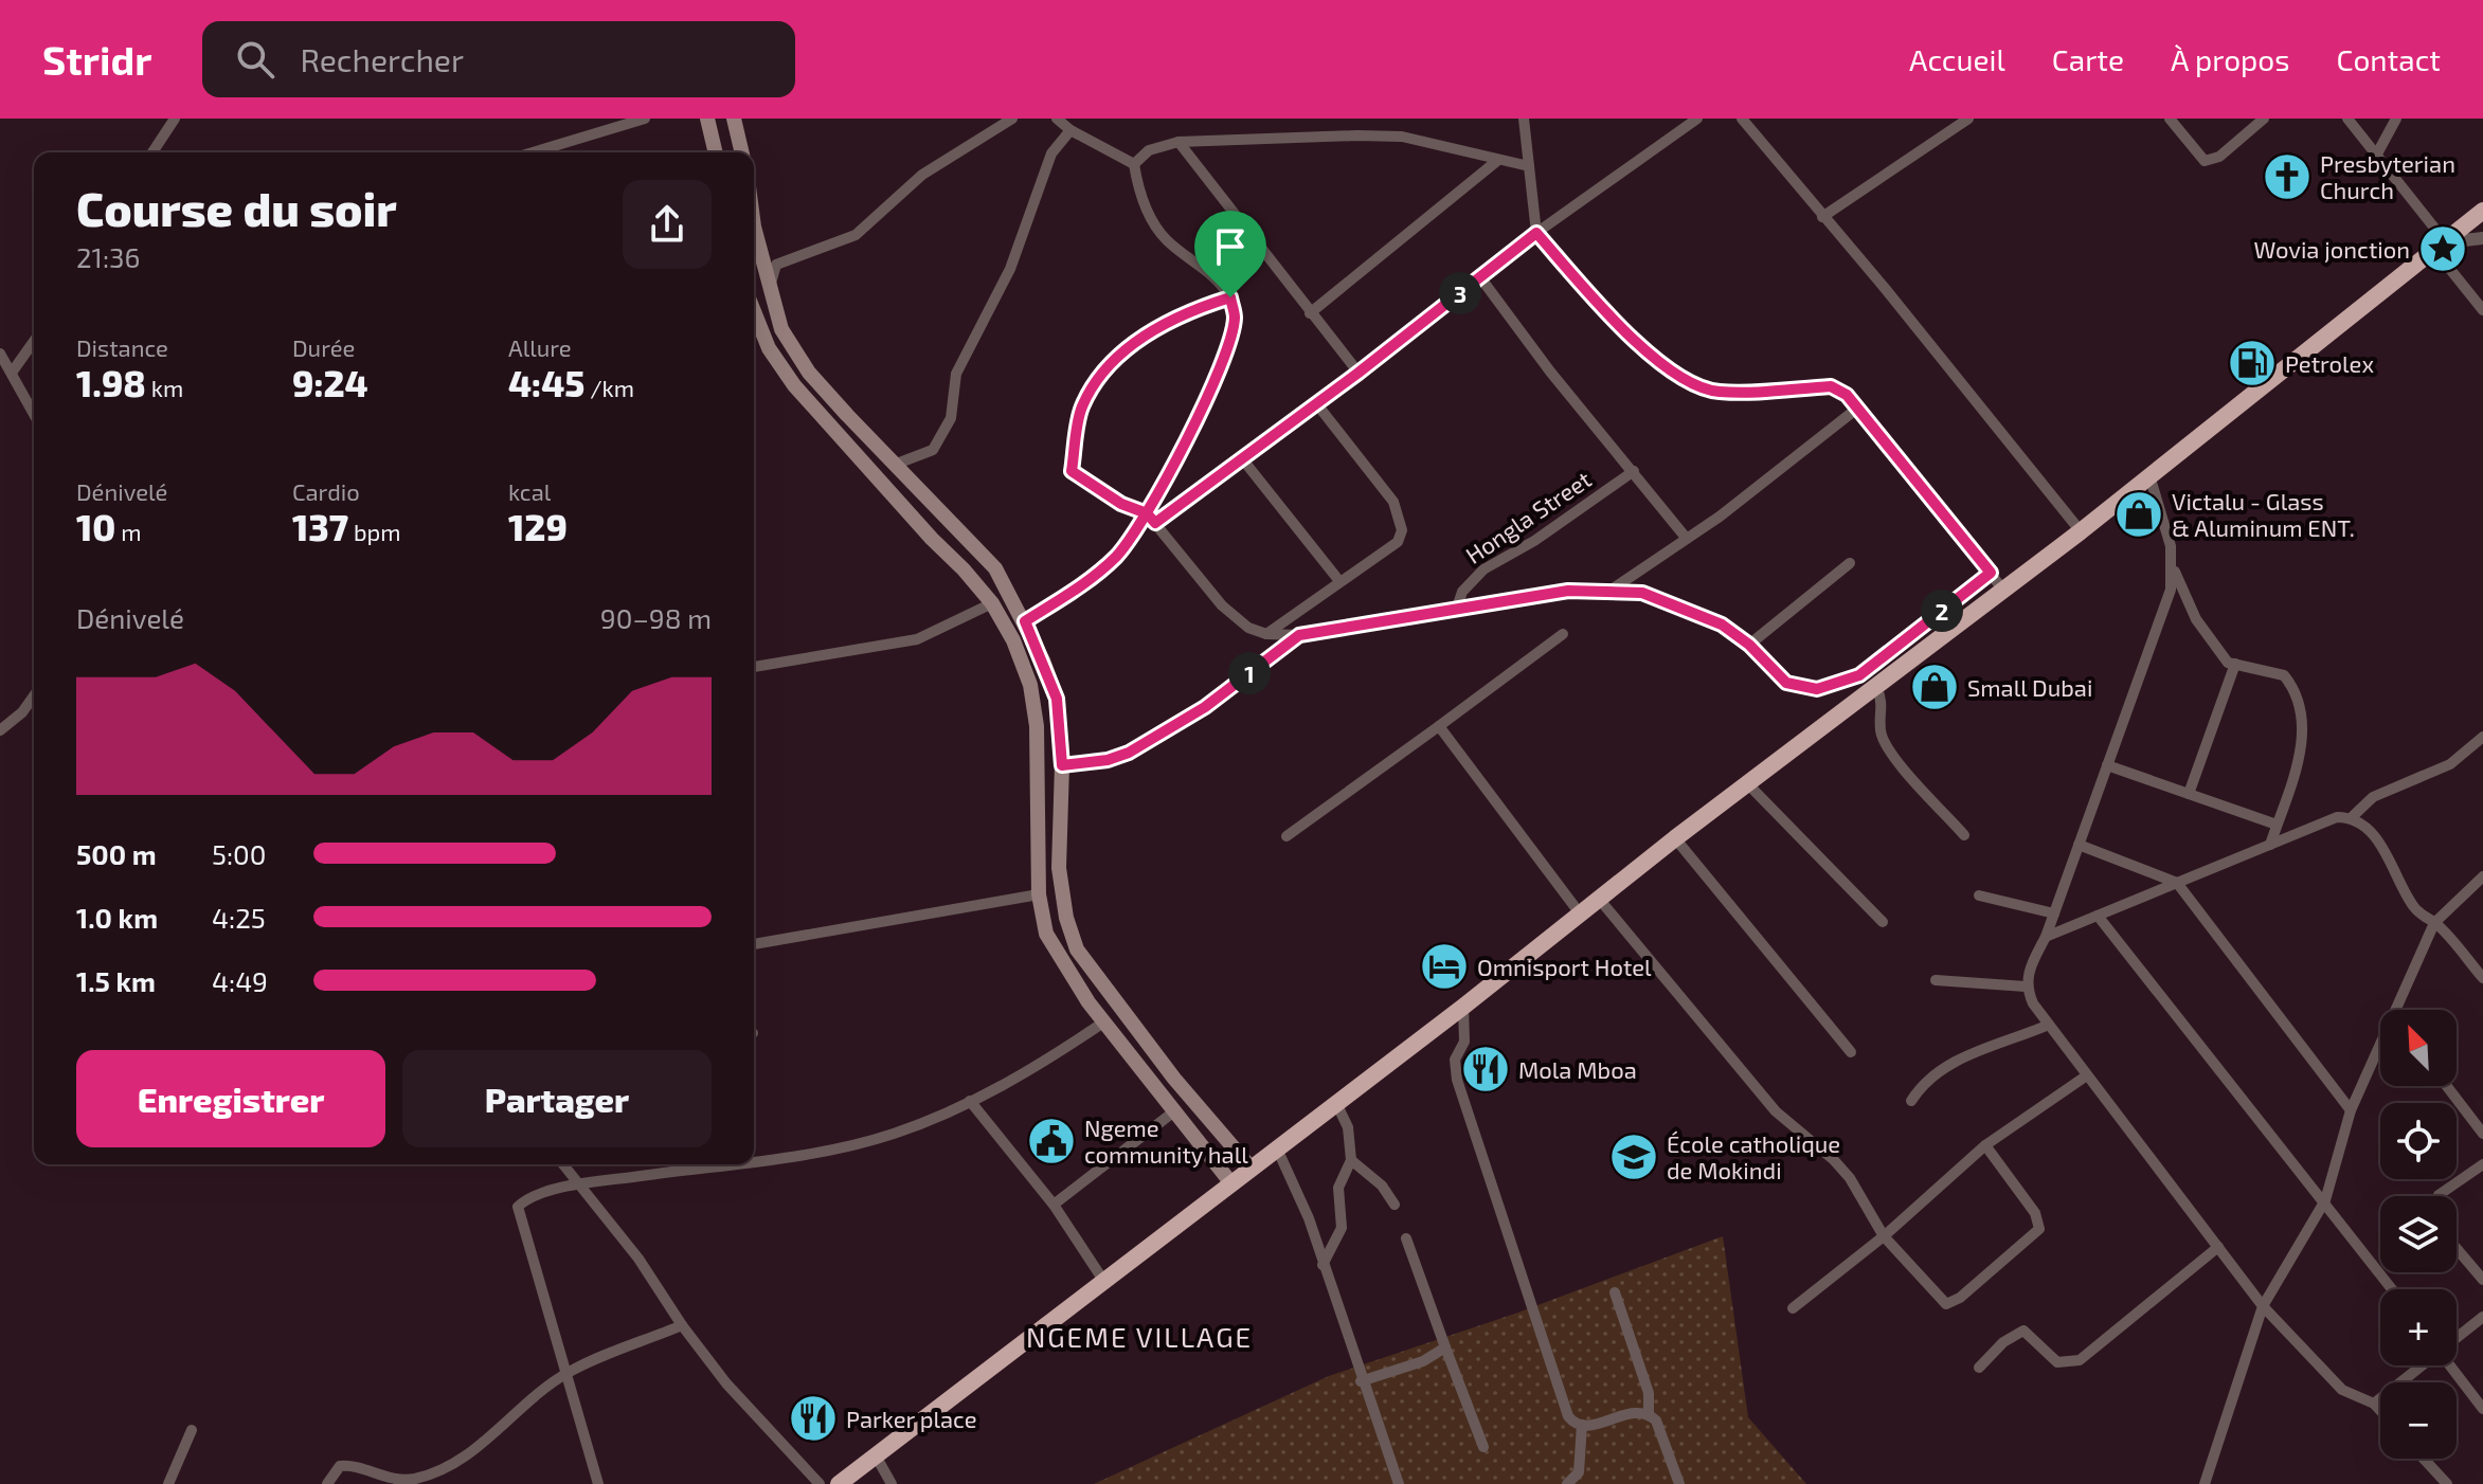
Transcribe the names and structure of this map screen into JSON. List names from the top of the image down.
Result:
{
  "streets": {
    "street": ["Hongla Street"]
  },
  "districts": ["NGEME VILLAGE"],
  "places": {
    "church": ["Presbyterian Church"],
    "place": ["Wovia jonction"],
    "fuel station": ["Petrolex"],
    "shop": ["Victalu - Glass & Aluminum ENT.", "Small Dubai"],
    "hotel": ["Omnisport Hotel"],
    "restaurant": ["Mola Mboa", "Parker place"],
    "public building": ["Ngeme community hall"],
    "school or university": ["École catholique de Mokindi"]
  },
  "north": "top left",
  "page": {
    "header": "Stridr",
    "search": "Rechercher",
    "nav": [
      "Accueil",
      "Carte",
      "À propos",
      "Contact"
    ],
    "heading": ["Course du soir", "21:36"],
    "pins": ["3", "2", "1"],
    "stats": [
      ["Distance", "1.98 km"],
      ["Durée", "9:24"],
      ["Allure", "4:45 /km"],
      ["Dénivelé", "10 m"],
      ["Cardio", "137 bpm"],
      ["kcal", "129"]
    ],
    "chart": ["Dénivelé", "90–98 m"],
    "list": [
      {
        "name": "500 m",
        "note": "5:00"
      },
      {
        "name": "1.0 km",
        "note": "4:25"
      },
      {
        "name": "1.5 km",
        "note": "4:49"
      }
    ],
    "map_buttons": ["+", "−"],
    "buttons": ["Enregistrer", "Partager"]
  }
}
